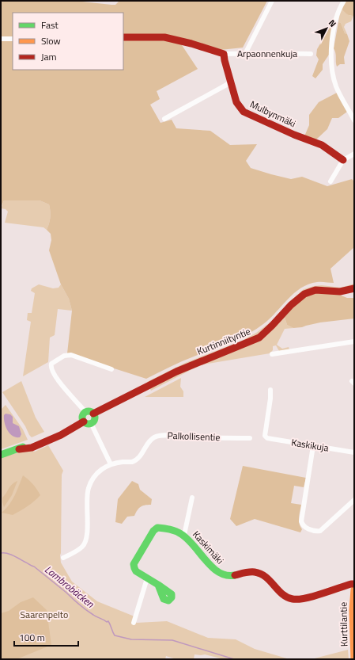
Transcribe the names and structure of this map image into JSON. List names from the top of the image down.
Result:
{
  "streets": {
    "street": [
      "Arpaonnenkuja",
      "Mulbynmäki",
      "Kurtinniityntie",
      "Palkollisentie",
      "Kaskikuja",
      "Kaskimäki",
      "Kurttilantie"
    ]
  },
  "crossings": [
    ["Arpaonnenkuja", "Mulbynmäki"]
  ],
  "water": ["Lambrobäcken"],
  "parks": ["Saarenpelto"],
  "legend": ["Fast", "Slow", "Jam"],
  "scale_bar": "100 m",
  "north": "top right"
}
